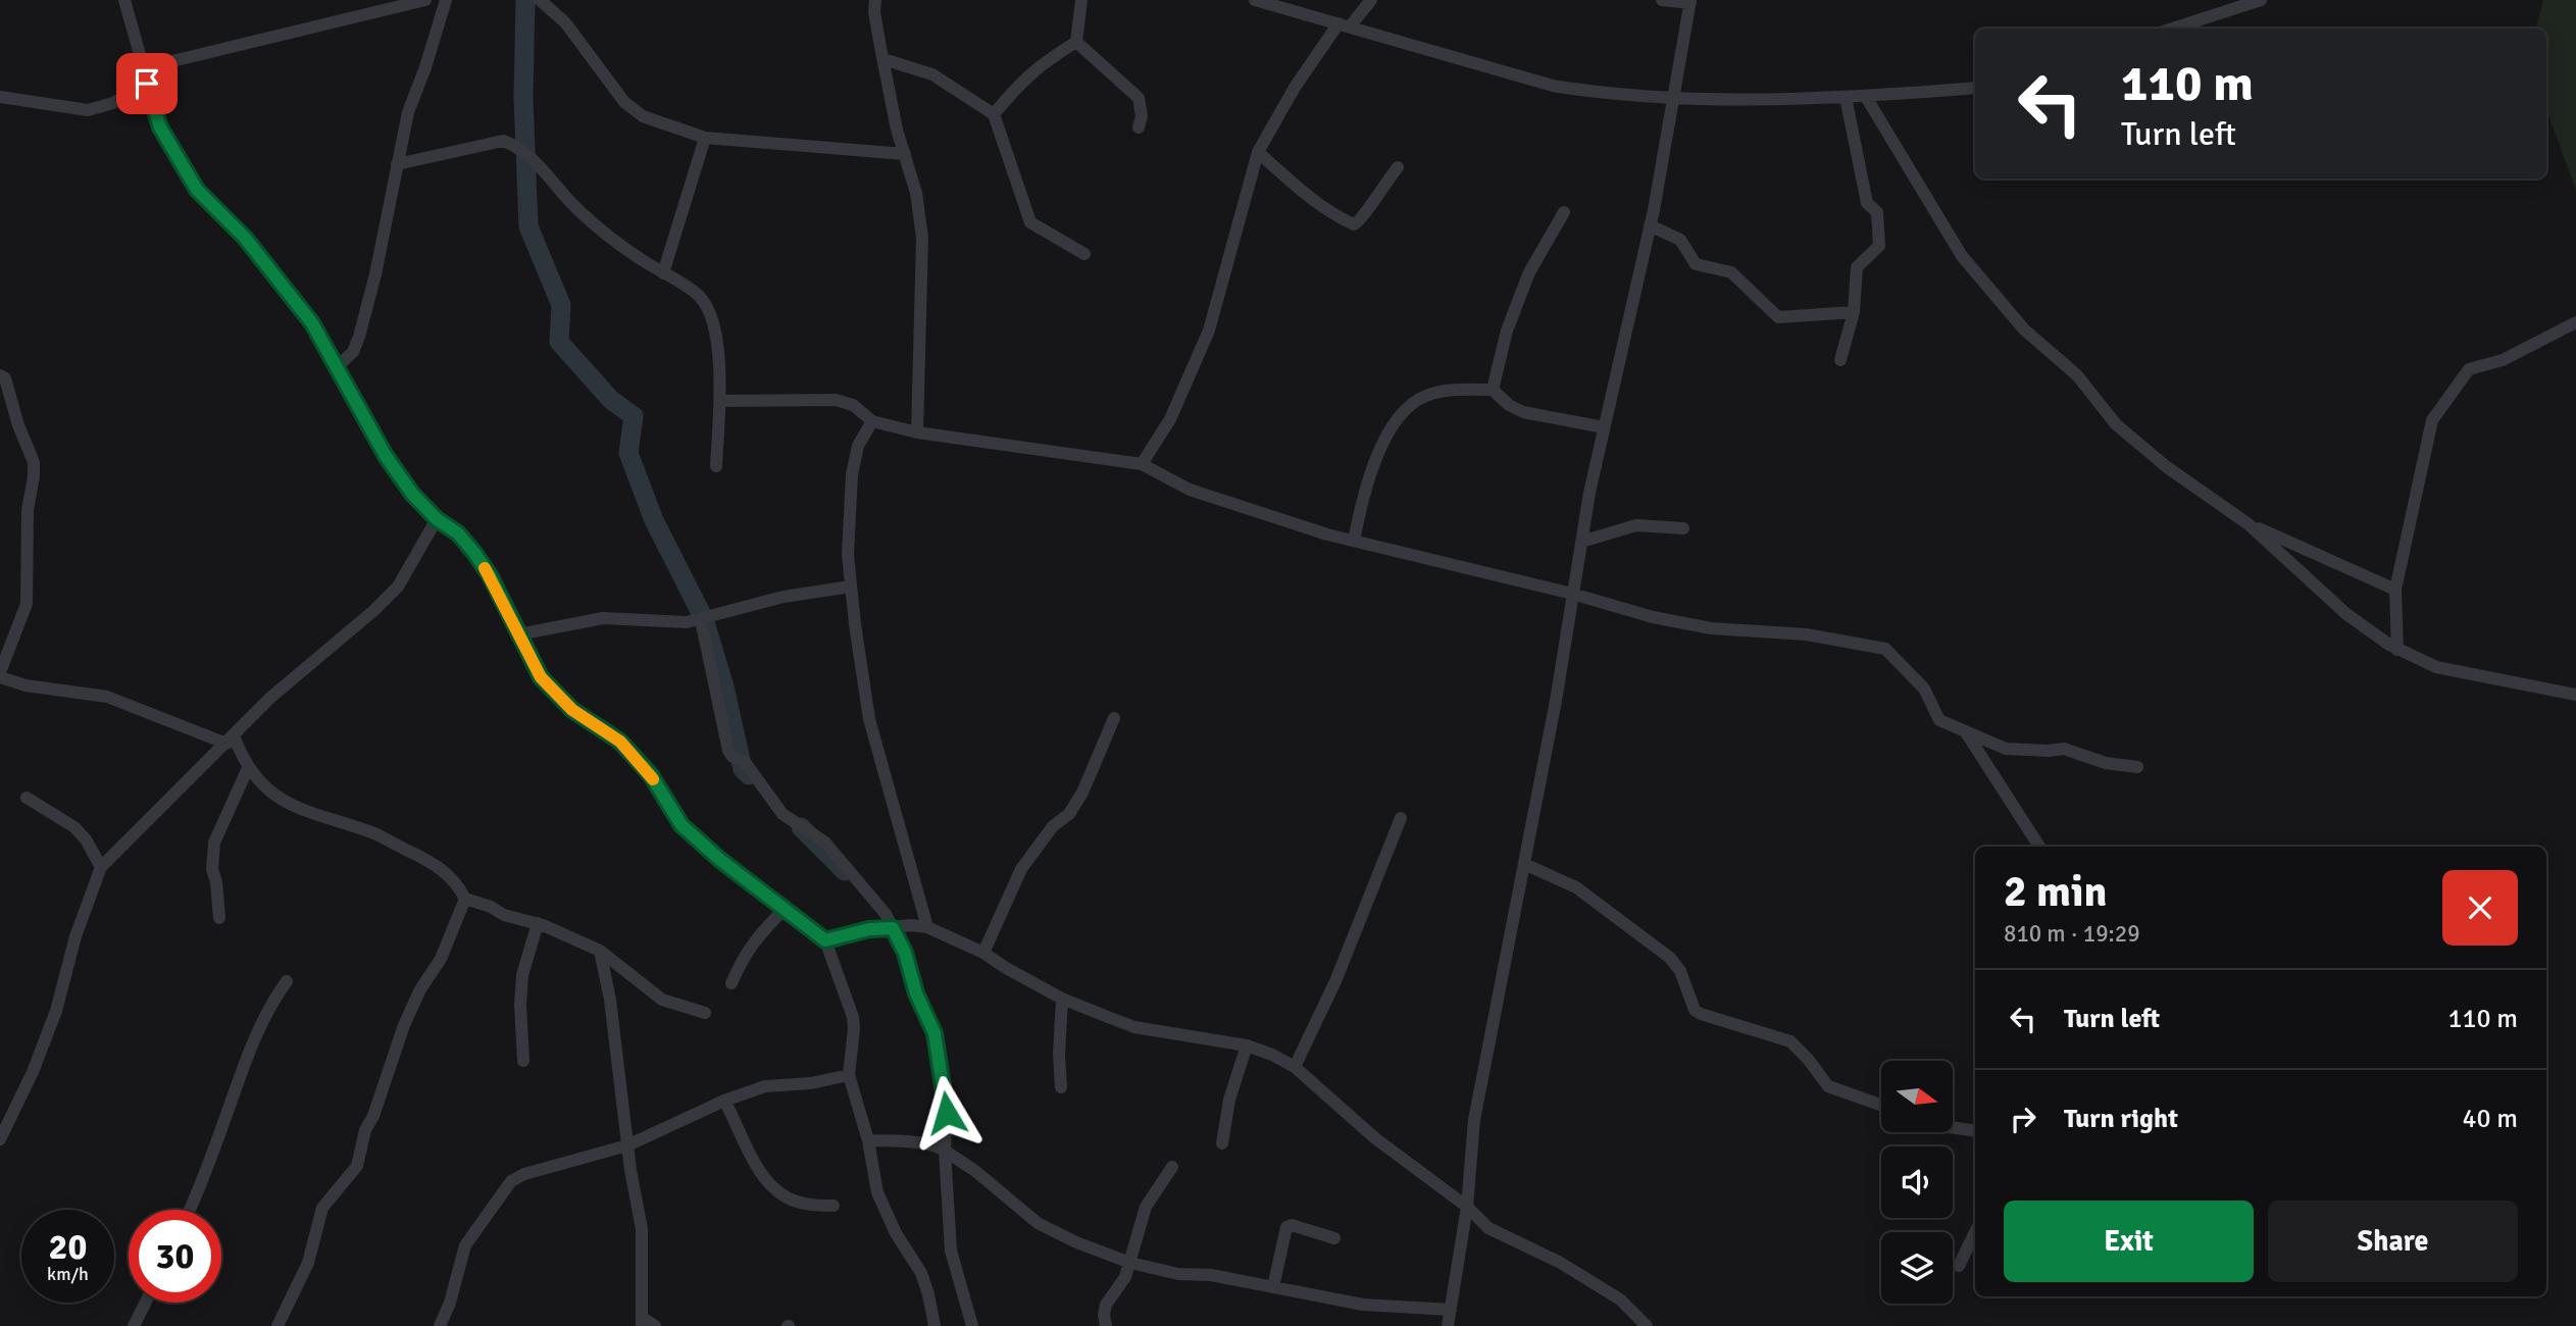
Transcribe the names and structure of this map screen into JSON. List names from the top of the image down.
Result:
{
  "north": "right",
  "page": {
    "turn": ["110 m", "Turn left"],
    "heading": ["2 min", "810 m · 19:29"],
    "list": [
      {
        "name": "Turn left",
        "value": "110 m"
      },
      {
        "name": "Turn right",
        "value": "40 m"
      }
    ],
    "buttons": ["Exit", "Share"],
    "speed": "20 km/h",
    "limit": "30"
  }
}
